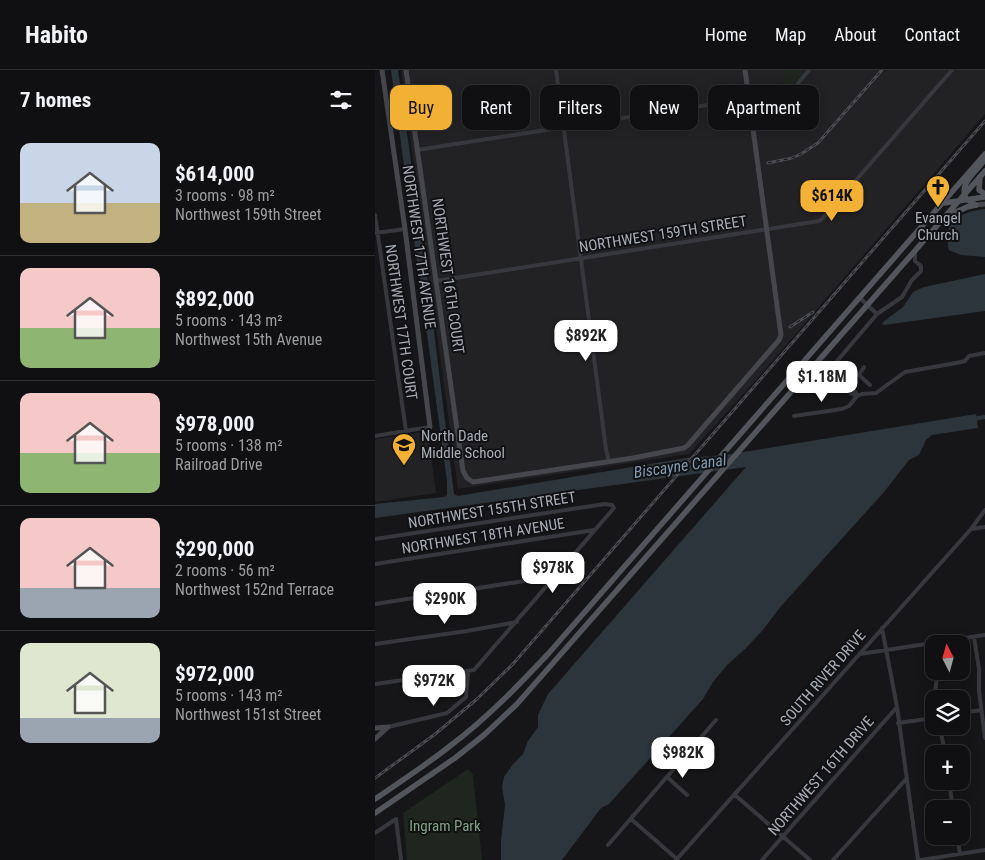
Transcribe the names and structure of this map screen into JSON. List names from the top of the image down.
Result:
{
  "streets": {
    "street": [
      "NORTHWEST 159TH STREET",
      "NORTHWEST 17TH AVENUE",
      "NORTHWEST 16TH COURT",
      "NORTHWEST 17TH COURT",
      "NORTHWEST 155TH STREET",
      "NORTHWEST 18TH AVENUE",
      "SOUTH RIVER DRIVE",
      "NORTHWEST 16TH DRIVE"
    ]
  },
  "crossings": [
    ["NORTHWEST 159TH STREET", "NORTHWEST 16TH COURT"],
    ["NORTHWEST 155TH STREET", "NORTHWEST 18TH AVENUE"]
  ],
  "water": ["Biscayne Canal"],
  "parks": ["Ingram Park"],
  "places": {
    "church": ["Evangel Church"],
    "school or university": ["North Dade Middle School"]
  },
  "north": "top",
  "page": {
    "header": "Habito",
    "nav": [
      "Home",
      "Map",
      "About",
      "Contact"
    ],
    "heading": "7 homes",
    "chip": [
      "Buy",
      "Rent",
      "Filters",
      "New",
      "Apartment"
    ],
    "list": [
      {
        "name": "$614,000",
        "note": "3 rooms · 98 m² · Northwest 159th Street"
      },
      {
        "name": "$892,000",
        "note": "5 rooms · 143 m² · Northwest 15th Avenue"
      },
      {
        "name": "$978,000",
        "note": "5 rooms · 138 m² · Railroad Drive"
      },
      {
        "name": "$290,000",
        "note": "2 rooms · 56 m² · Northwest 152nd Terrace"
      },
      {
        "name": "$972,000",
        "note": "5 rooms · 143 m² · Northwest 151st Street"
      }
    ],
    "price": [
      "$614K",
      "$892K",
      "$1.18M",
      "$978K",
      "$290K",
      "$972K",
      "$982K"
    ],
    "map_buttons": ["+", "−"]
  }
}
